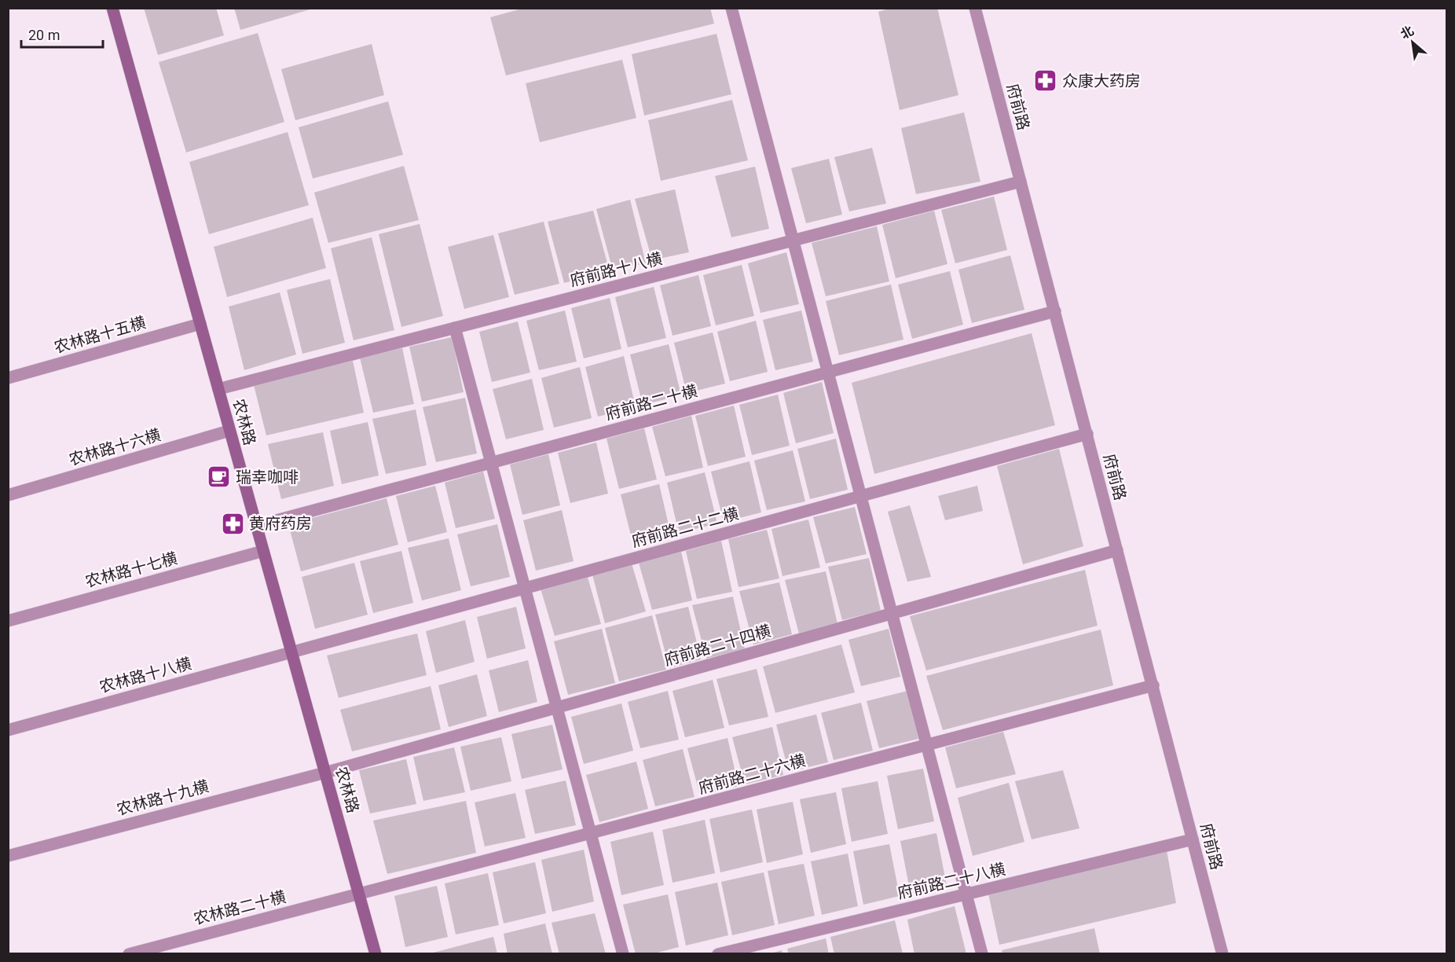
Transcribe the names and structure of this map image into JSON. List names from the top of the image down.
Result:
{
  "streets": {
    "street": [
      "府前路",
      "府前路十八横",
      "农林路十五横",
      "府前路二十横",
      "农林路",
      "农林路十六横",
      "府前路二十二横",
      "农林路十七横",
      "府前路二十四横",
      "农林路十八横",
      "府前路二十六横",
      "农林路十九横",
      "府前路二十八横",
      "农林路二十横"
    ]
  },
  "crossings": [
    ["府前路", "府前路十八横"],
    ["府前路", "府前路二十横"],
    ["府前路", "府前路二十二横"],
    ["府前路", "府前路二十四横"],
    ["府前路", "府前路二十六横"],
    ["府前路", "府前路二十八横"],
    ["府前路十八横", "农林路"],
    ["农林路十五横", "农林路"],
    ["府前路二十横", "农林路"],
    ["农林路", "农林路十六横"],
    ["农林路", "府前路二十二横"],
    ["农林路", "农林路十七横"],
    ["农林路", "府前路二十四横"],
    ["农林路", "农林路十八横"],
    ["农林路", "府前路二十六横"],
    ["农林路", "农林路十九横"],
    ["农林路", "农林路二十横"],
    ["府前路二十二横", "农林路十八横"],
    ["府前路二十四横", "农林路十九横"],
    ["府前路二十六横", "农林路二十横"]
  ],
  "places": {
    "pharmacy": ["众康大药房", "黄府药房"],
    "cafe": ["瑞幸咖啡"]
  },
  "scale_bar": "20 m",
  "north": "top left"
}
